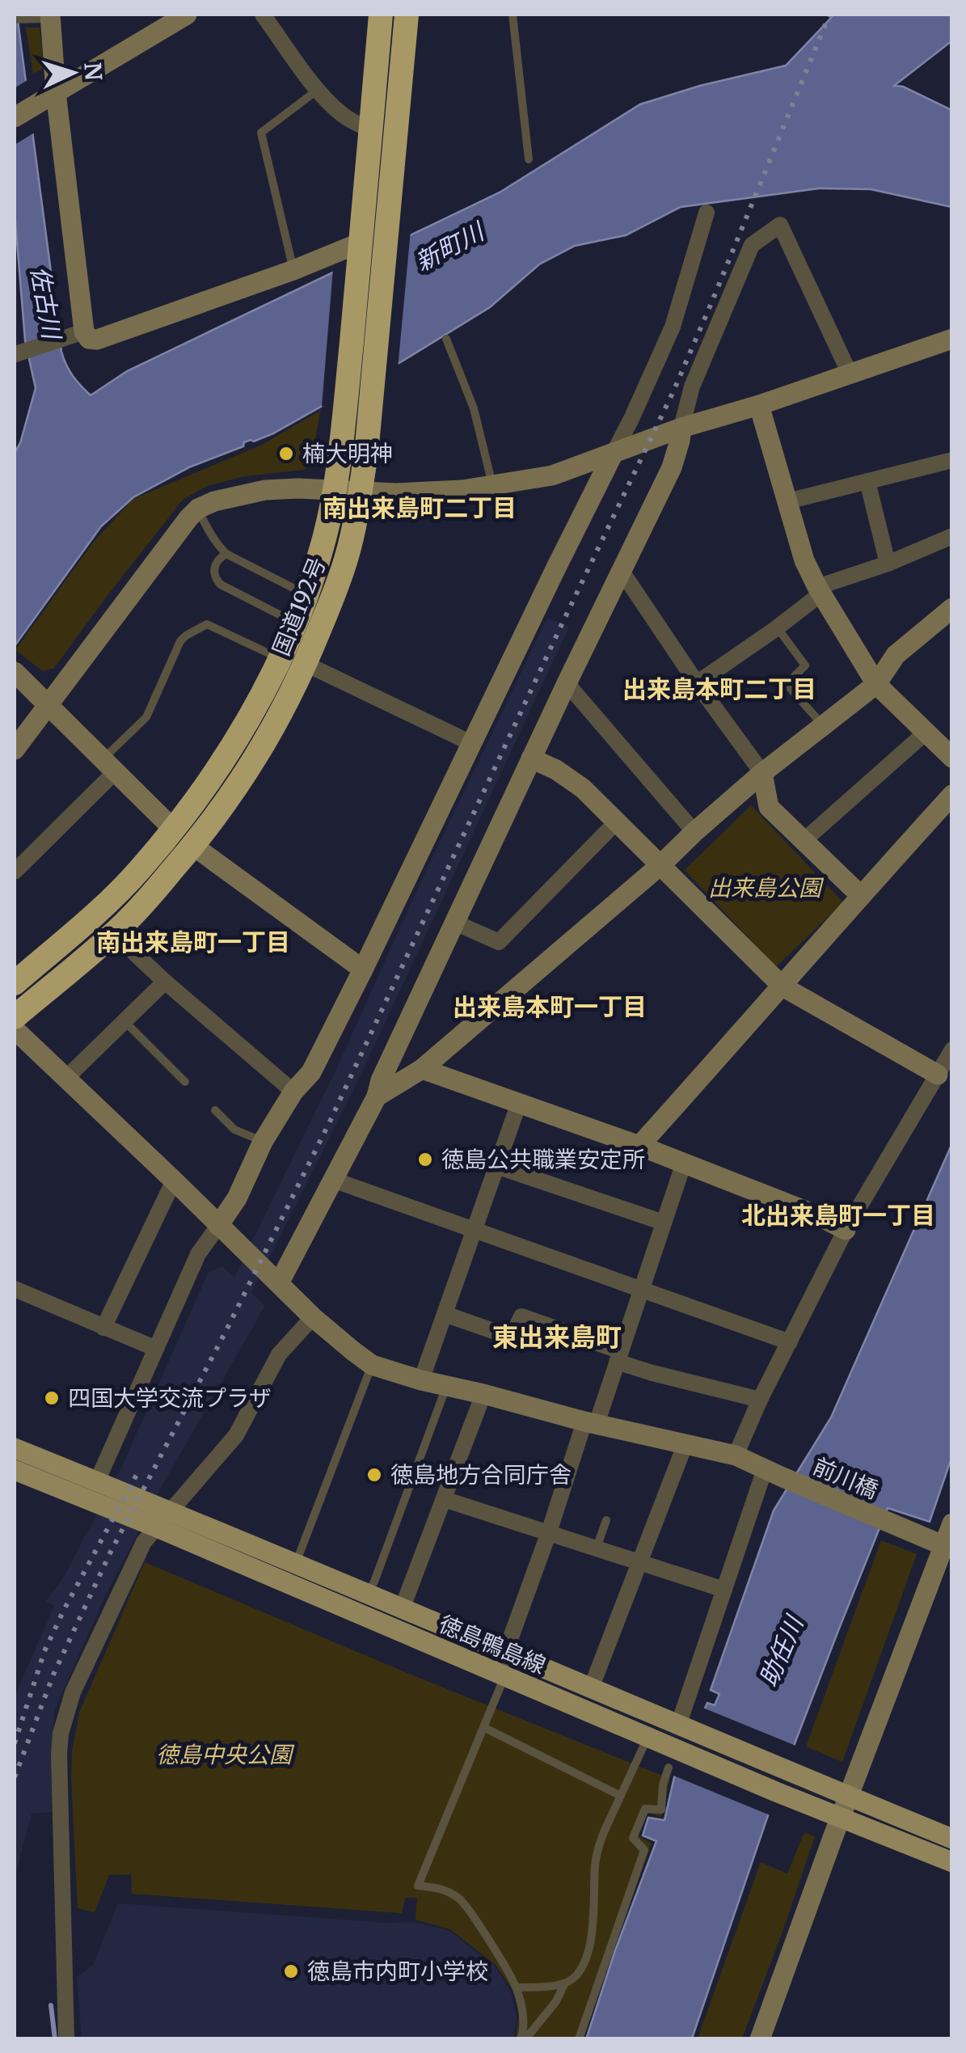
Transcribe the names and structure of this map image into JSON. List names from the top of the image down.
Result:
{
  "streets": {
    "highway": ["国道192号"],
    "main road": ["徳島鴨島線"],
    "street": ["前川橋"]
  },
  "districts": [
    "南出来島町二丁目",
    "出来島本町二丁目",
    "南出来島町一丁目",
    "出来島本町一丁目",
    "北出来島町一丁目",
    "東出来島町"
  ],
  "water": ["新町川", "佐古川", "助任川"],
  "parks": ["出来島公園", "徳島中央公園"],
  "places": [
    "楠大明神",
    "徳島公共職業安定所",
    "四国大学交流プラザ",
    "徳島地方合同庁舎",
    "徳島市内町小学校"
  ],
  "north": "right"
}
